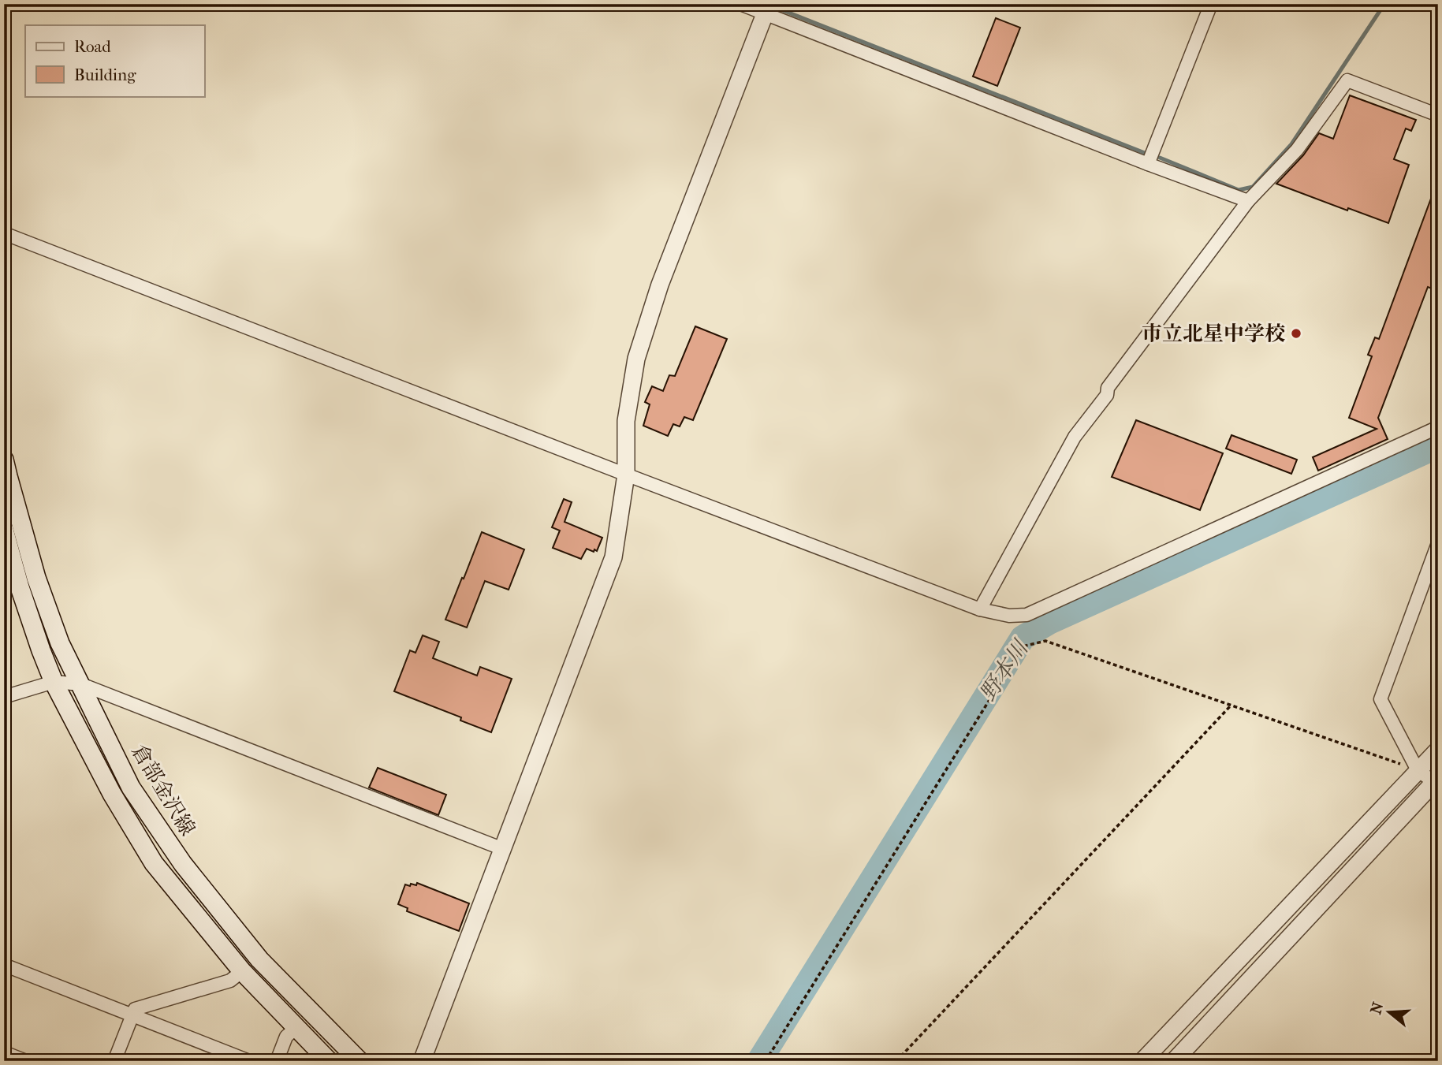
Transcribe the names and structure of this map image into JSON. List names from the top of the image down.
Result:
{
  "streets": {
    "main road": ["倉部金沢線"]
  },
  "water": ["野本川"],
  "places": ["市立北星中学校"],
  "legend": ["Road", "Building"],
  "north": "left"
}
